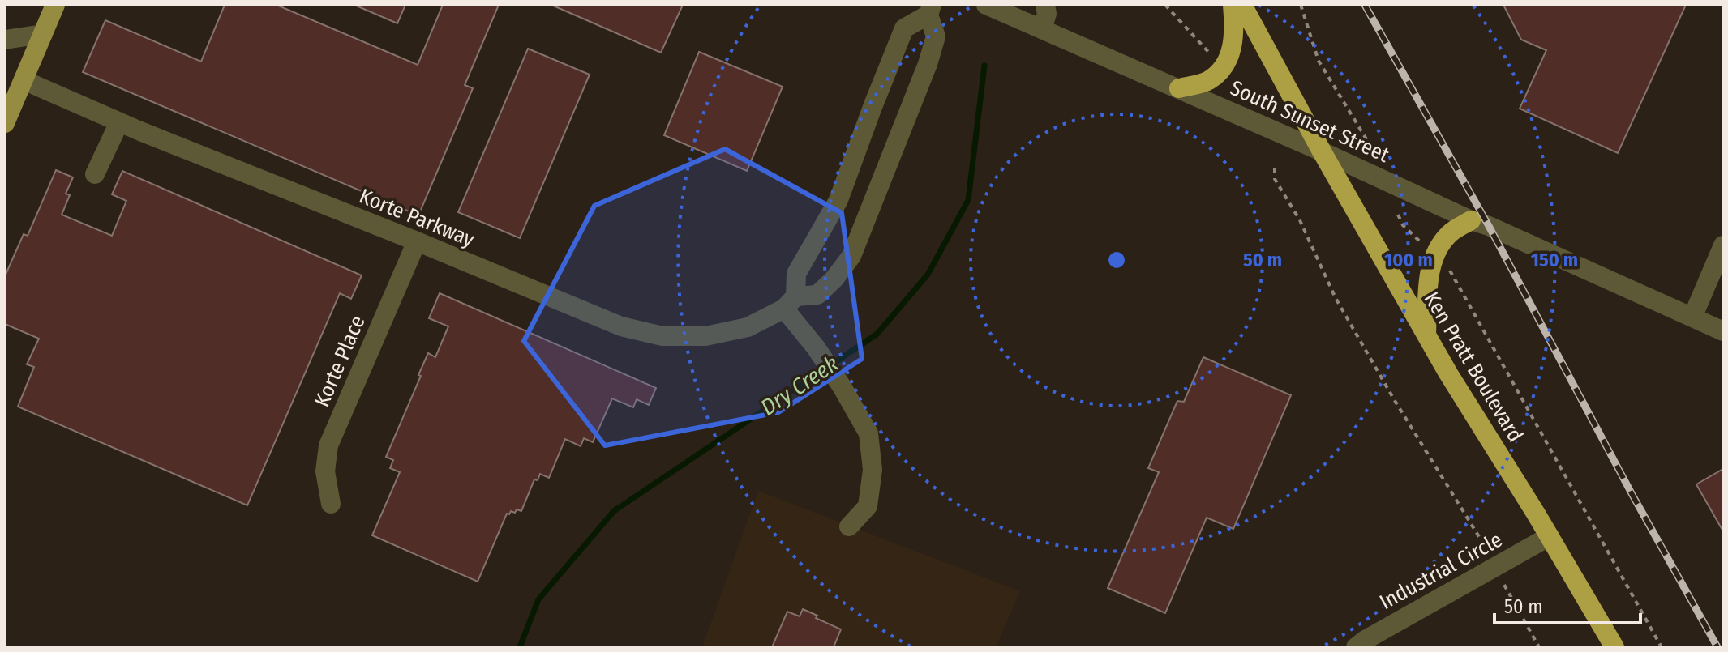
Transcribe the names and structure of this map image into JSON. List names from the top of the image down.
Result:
{
  "streets": {
    "highway": ["Ken Pratt Boulevard"],
    "street": [
      "South Sunset Street",
      "Korte Parkway",
      "Korte Place",
      "Industrial Circle"
    ]
  },
  "crossings": [
    ["South Sunset Street", "Ken Pratt Boulevard"],
    ["Korte Parkway", "Korte Place"],
    ["Ken Pratt Boulevard", "Industrial Circle"]
  ],
  "water": ["Dry Creek"],
  "scale_bar": "50 m",
  "rings": ["50 m", "100 m", "150 m"]
}
